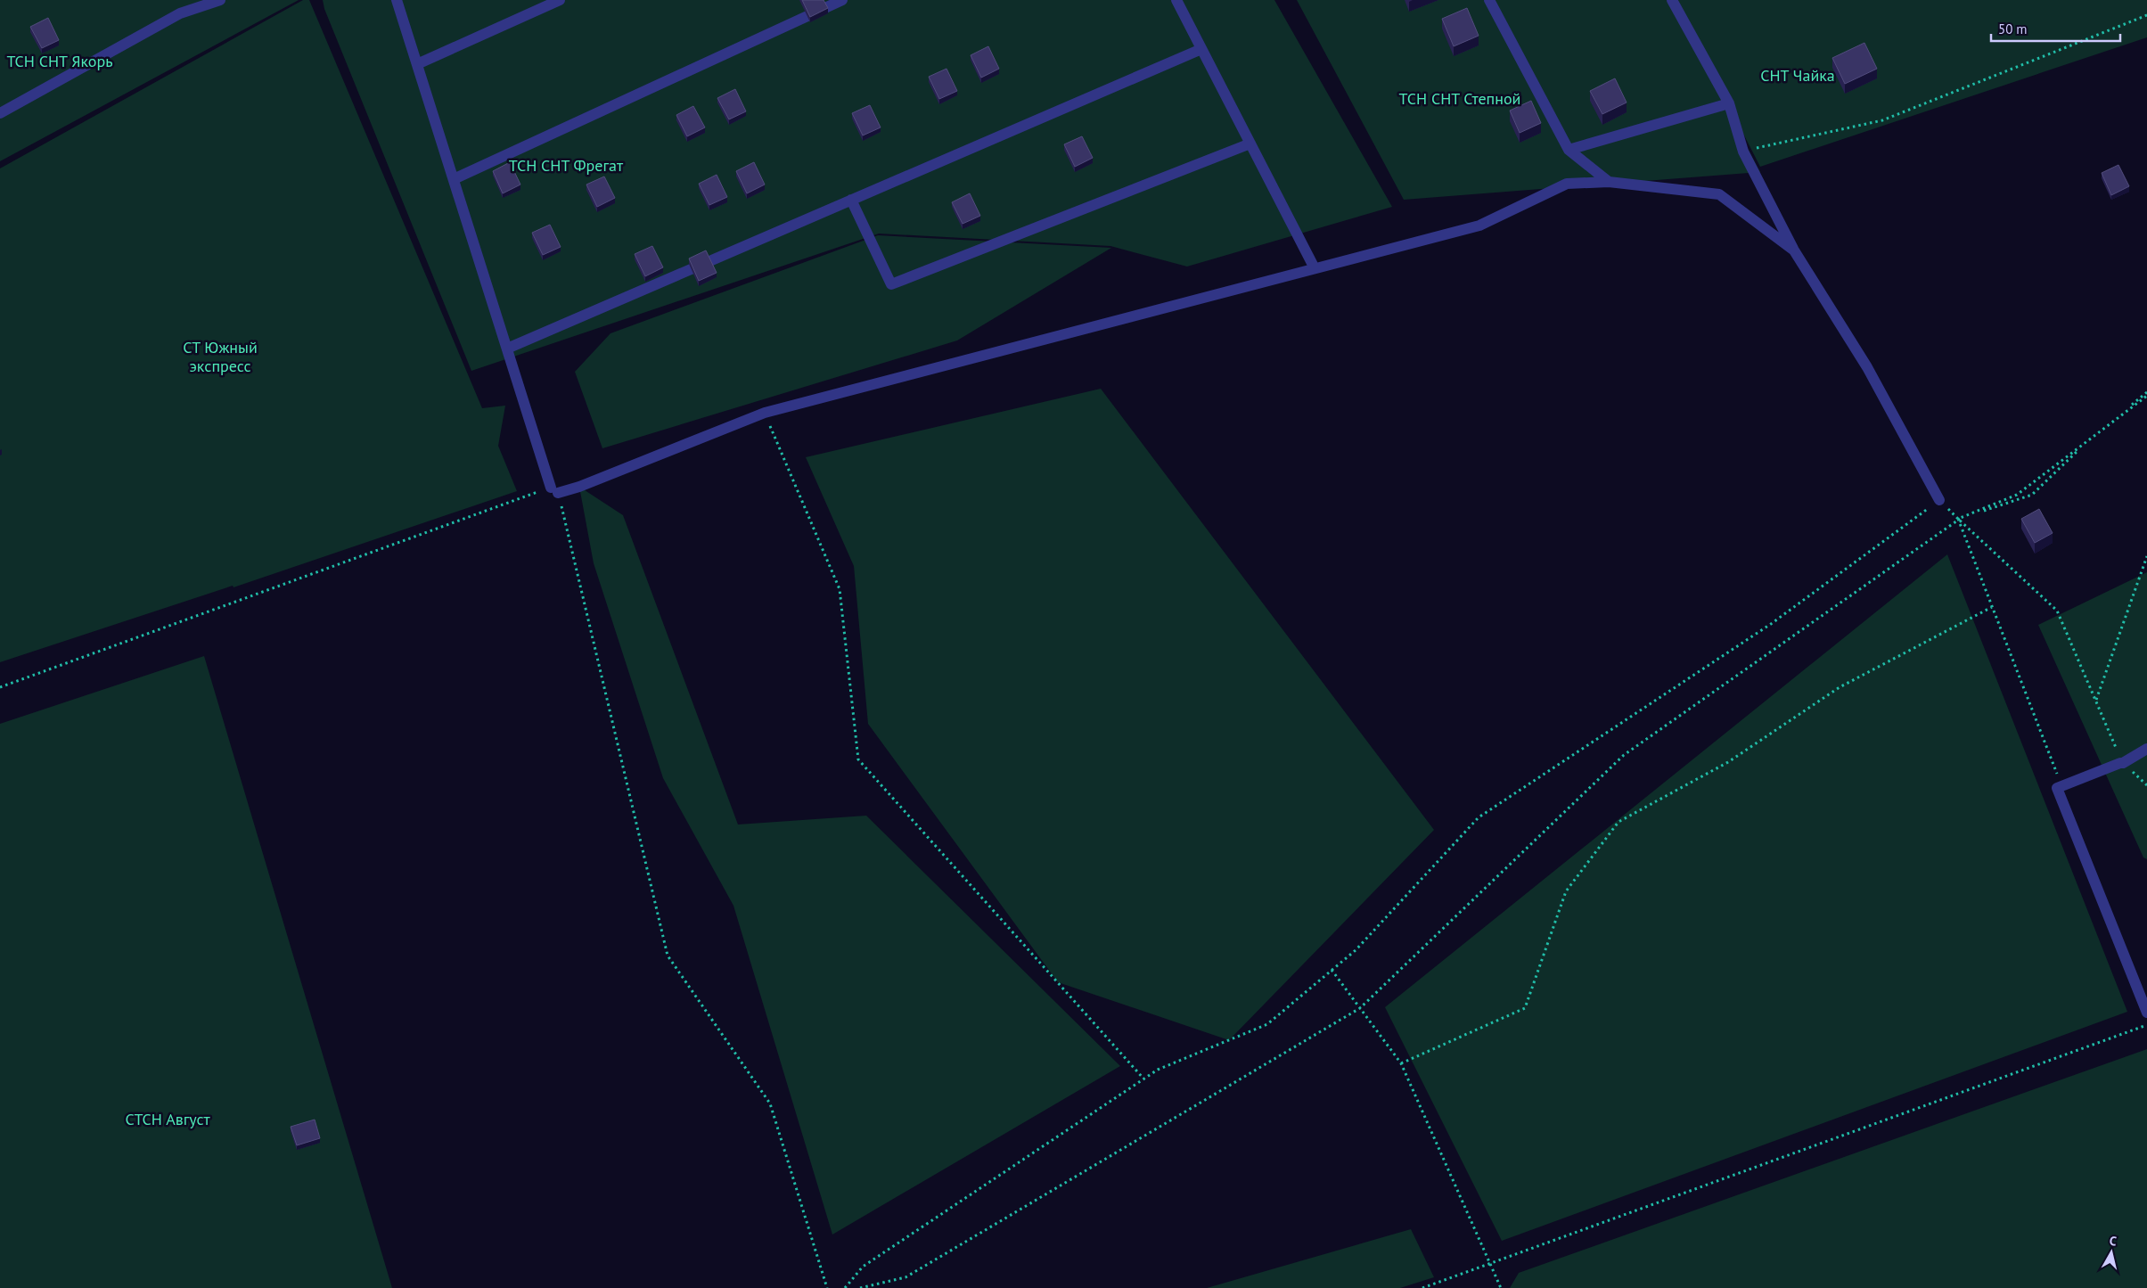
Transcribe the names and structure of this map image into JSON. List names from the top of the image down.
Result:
{
  "parks": [
    "ТСН СНТ Якорь",
    "СНТ Чайка",
    "ТСН СНТ Степной",
    "ТСН СНТ Фрегат",
    "СТ Южный экспресс",
    "СТСН Август"
  ],
  "scale_bar": "50 m",
  "north": "top"
}
